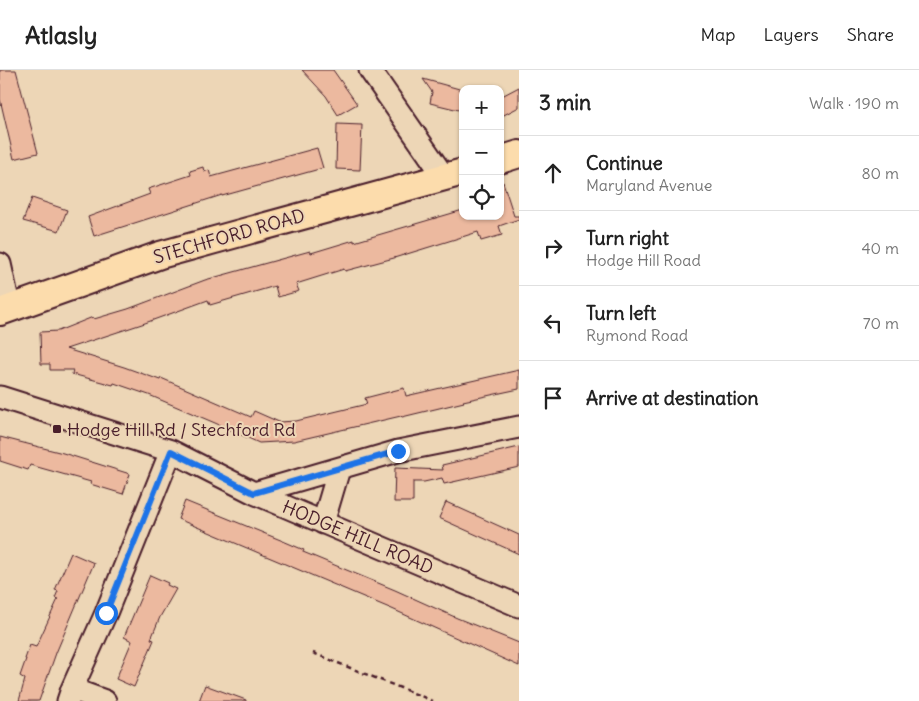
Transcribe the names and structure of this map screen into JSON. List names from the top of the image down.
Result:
{
  "streets": {
    "main road": ["STECHFORD ROAD"],
    "street": ["HODGE HILL ROAD"]
  },
  "places": {
    "transit": ["Hodge Hill Rd / Stechford Rd"]
  },
  "page": {
    "header": "Atlasly",
    "nav": ["Map", "Layers", "Share"],
    "heading": ["3 min", "Walk · 190 m"],
    "map_buttons": ["+", "−"],
    "list": [
      ["Continue", "Maryland Avenue", "80 m"],
      ["Turn right", "Hodge Hill Road", "40 m"],
      ["Turn left", "Rymond Road", "70 m"],
      "Arrive at destination"
    ]
  }
}
